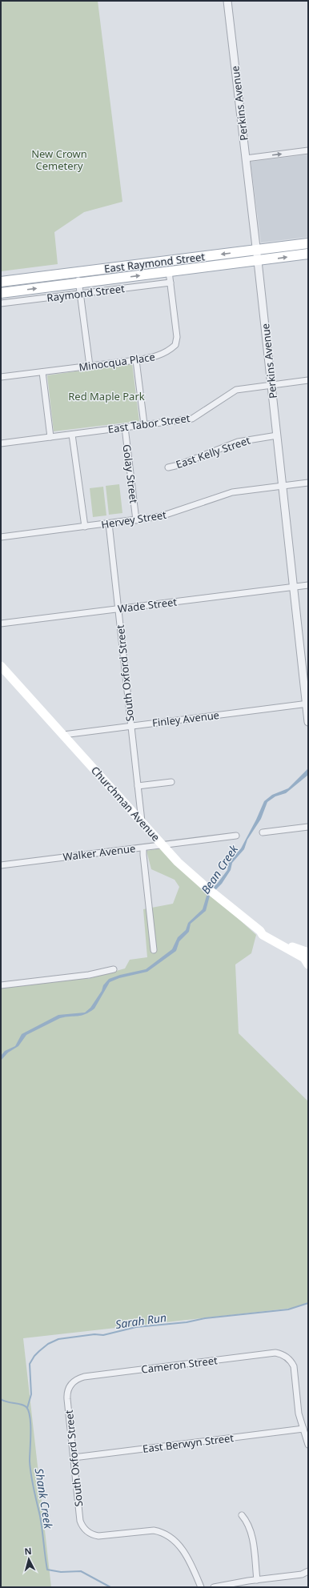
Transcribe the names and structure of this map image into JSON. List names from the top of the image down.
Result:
{
  "streets": {
    "main road": ["East Raymond Street", "Churchman Avenue"],
    "street": [
      "Perkins Avenue",
      "Raymond Street",
      "Minocqua Place",
      "East Tabor Street",
      "East Kelly Street",
      "Golay Street",
      "Hervey Street",
      "Wade Street",
      "South Oxford Street",
      "Finley Avenue",
      "Walker Avenue",
      "Cameron Street",
      "East Berwyn Street"
    ]
  },
  "crossings": [
    ["Perkins Avenue", "East Raymond Street"],
    ["Perkins Avenue", "East Tabor Street"],
    ["Perkins Avenue", "East Kelly Street"],
    ["Perkins Avenue", "Hervey Street"],
    ["Perkins Avenue", "Wade Street"],
    ["Perkins Avenue", "Finley Avenue"],
    ["East Raymond Street", "Minocqua Place"],
    ["Raymond Street", "Minocqua Place"],
    ["East Tabor Street", "Golay Street"],
    ["Golay Street", "Hervey Street"],
    ["Hervey Street", "South Oxford Street"],
    ["Wade Street", "South Oxford Street"],
    ["South Oxford Street", "Finley Avenue"],
    ["South Oxford Street", "Churchman Avenue"],
    ["South Oxford Street", "Cameron Street"],
    ["South Oxford Street", "East Berwyn Street"],
    ["Finley Avenue", "Churchman Avenue"],
    ["Churchman Avenue", "Walker Avenue"],
    ["Cameron Street", "East Berwyn Street"]
  ],
  "water": ["Bean Creek", "Sarah Run", "Shank Creek"],
  "parks": ["New Crown Cemetery", "Red Maple Park"],
  "north": "top"
}
